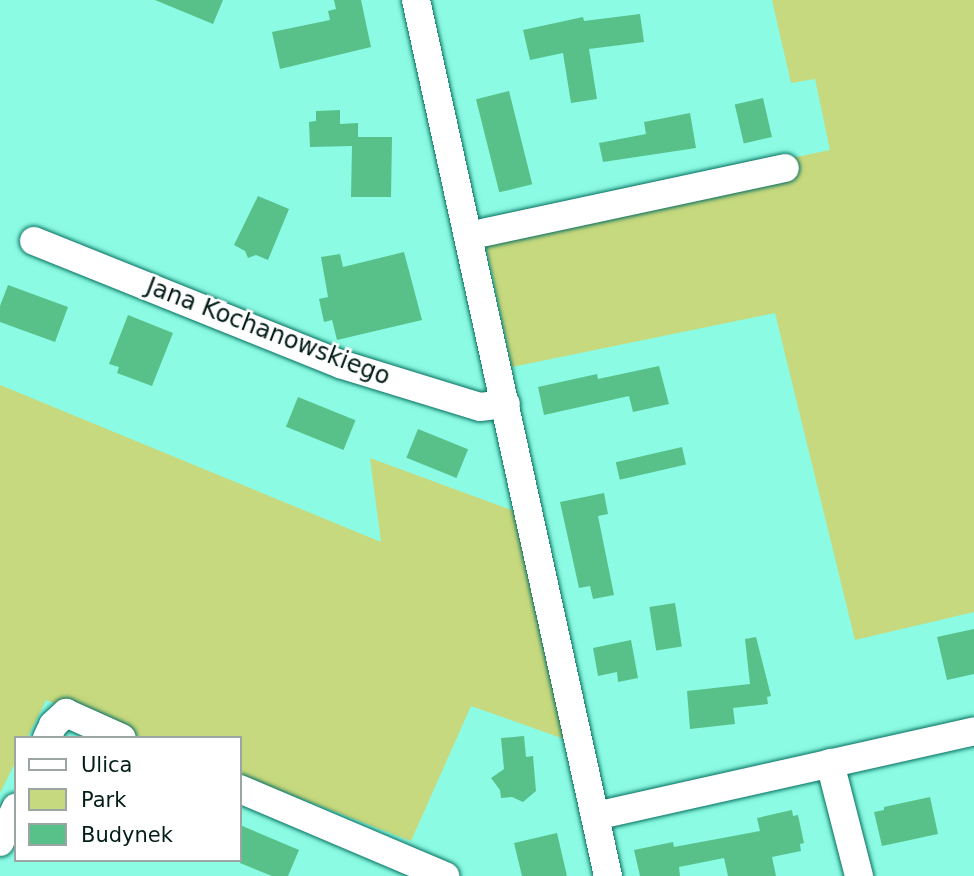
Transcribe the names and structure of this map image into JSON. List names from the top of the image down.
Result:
{
  "streets": {
    "street": ["Jana Kochanowskiego"]
  },
  "legend": ["Ulica", "Park", "Budynek"]
}
